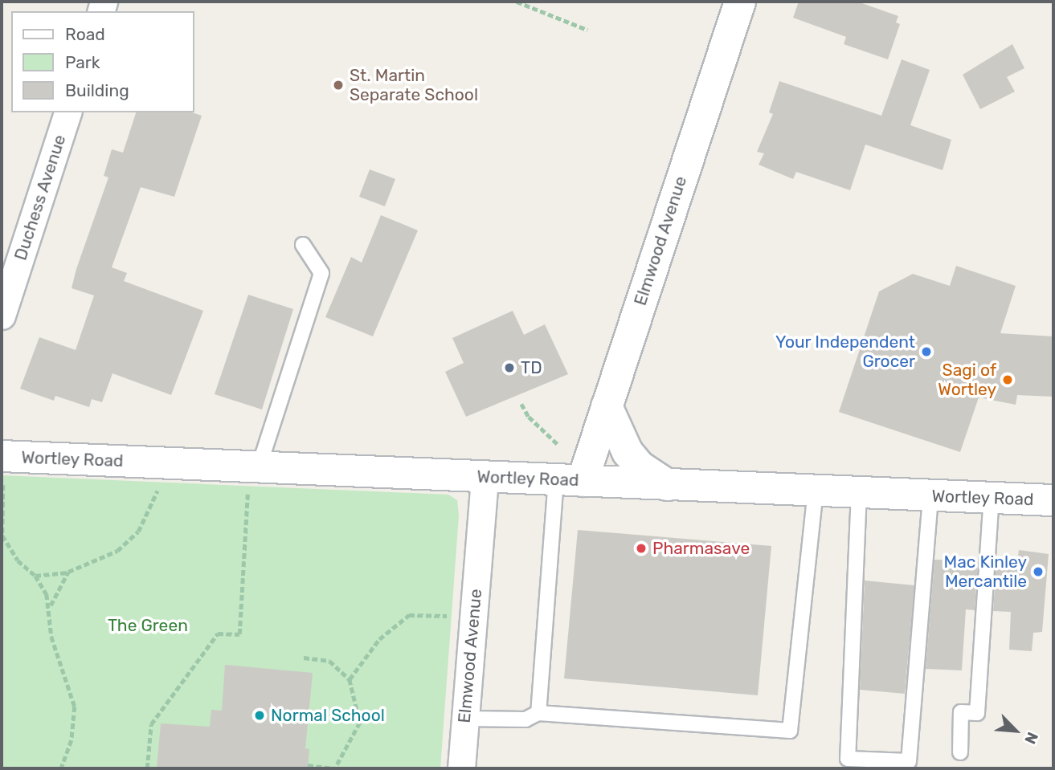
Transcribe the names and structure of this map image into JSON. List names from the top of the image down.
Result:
{
  "streets": {
    "street": ["Duchess Avenue", "Elmwood Avenue", "Wortley Road"]
  },
  "crossings": [
    ["Elmwood Avenue", "Wortley Road"]
  ],
  "parks": ["The Green"],
  "places": [
    "St. Martin Separate School",
    "Your Independent Grocer",
    "TD",
    "Sagi of Wortley",
    "Pharmasave",
    "Mac Kinley Mercantile",
    "Normal School"
  ],
  "legend": ["Road", "Park", "Building"],
  "north": "bottom right"
}
